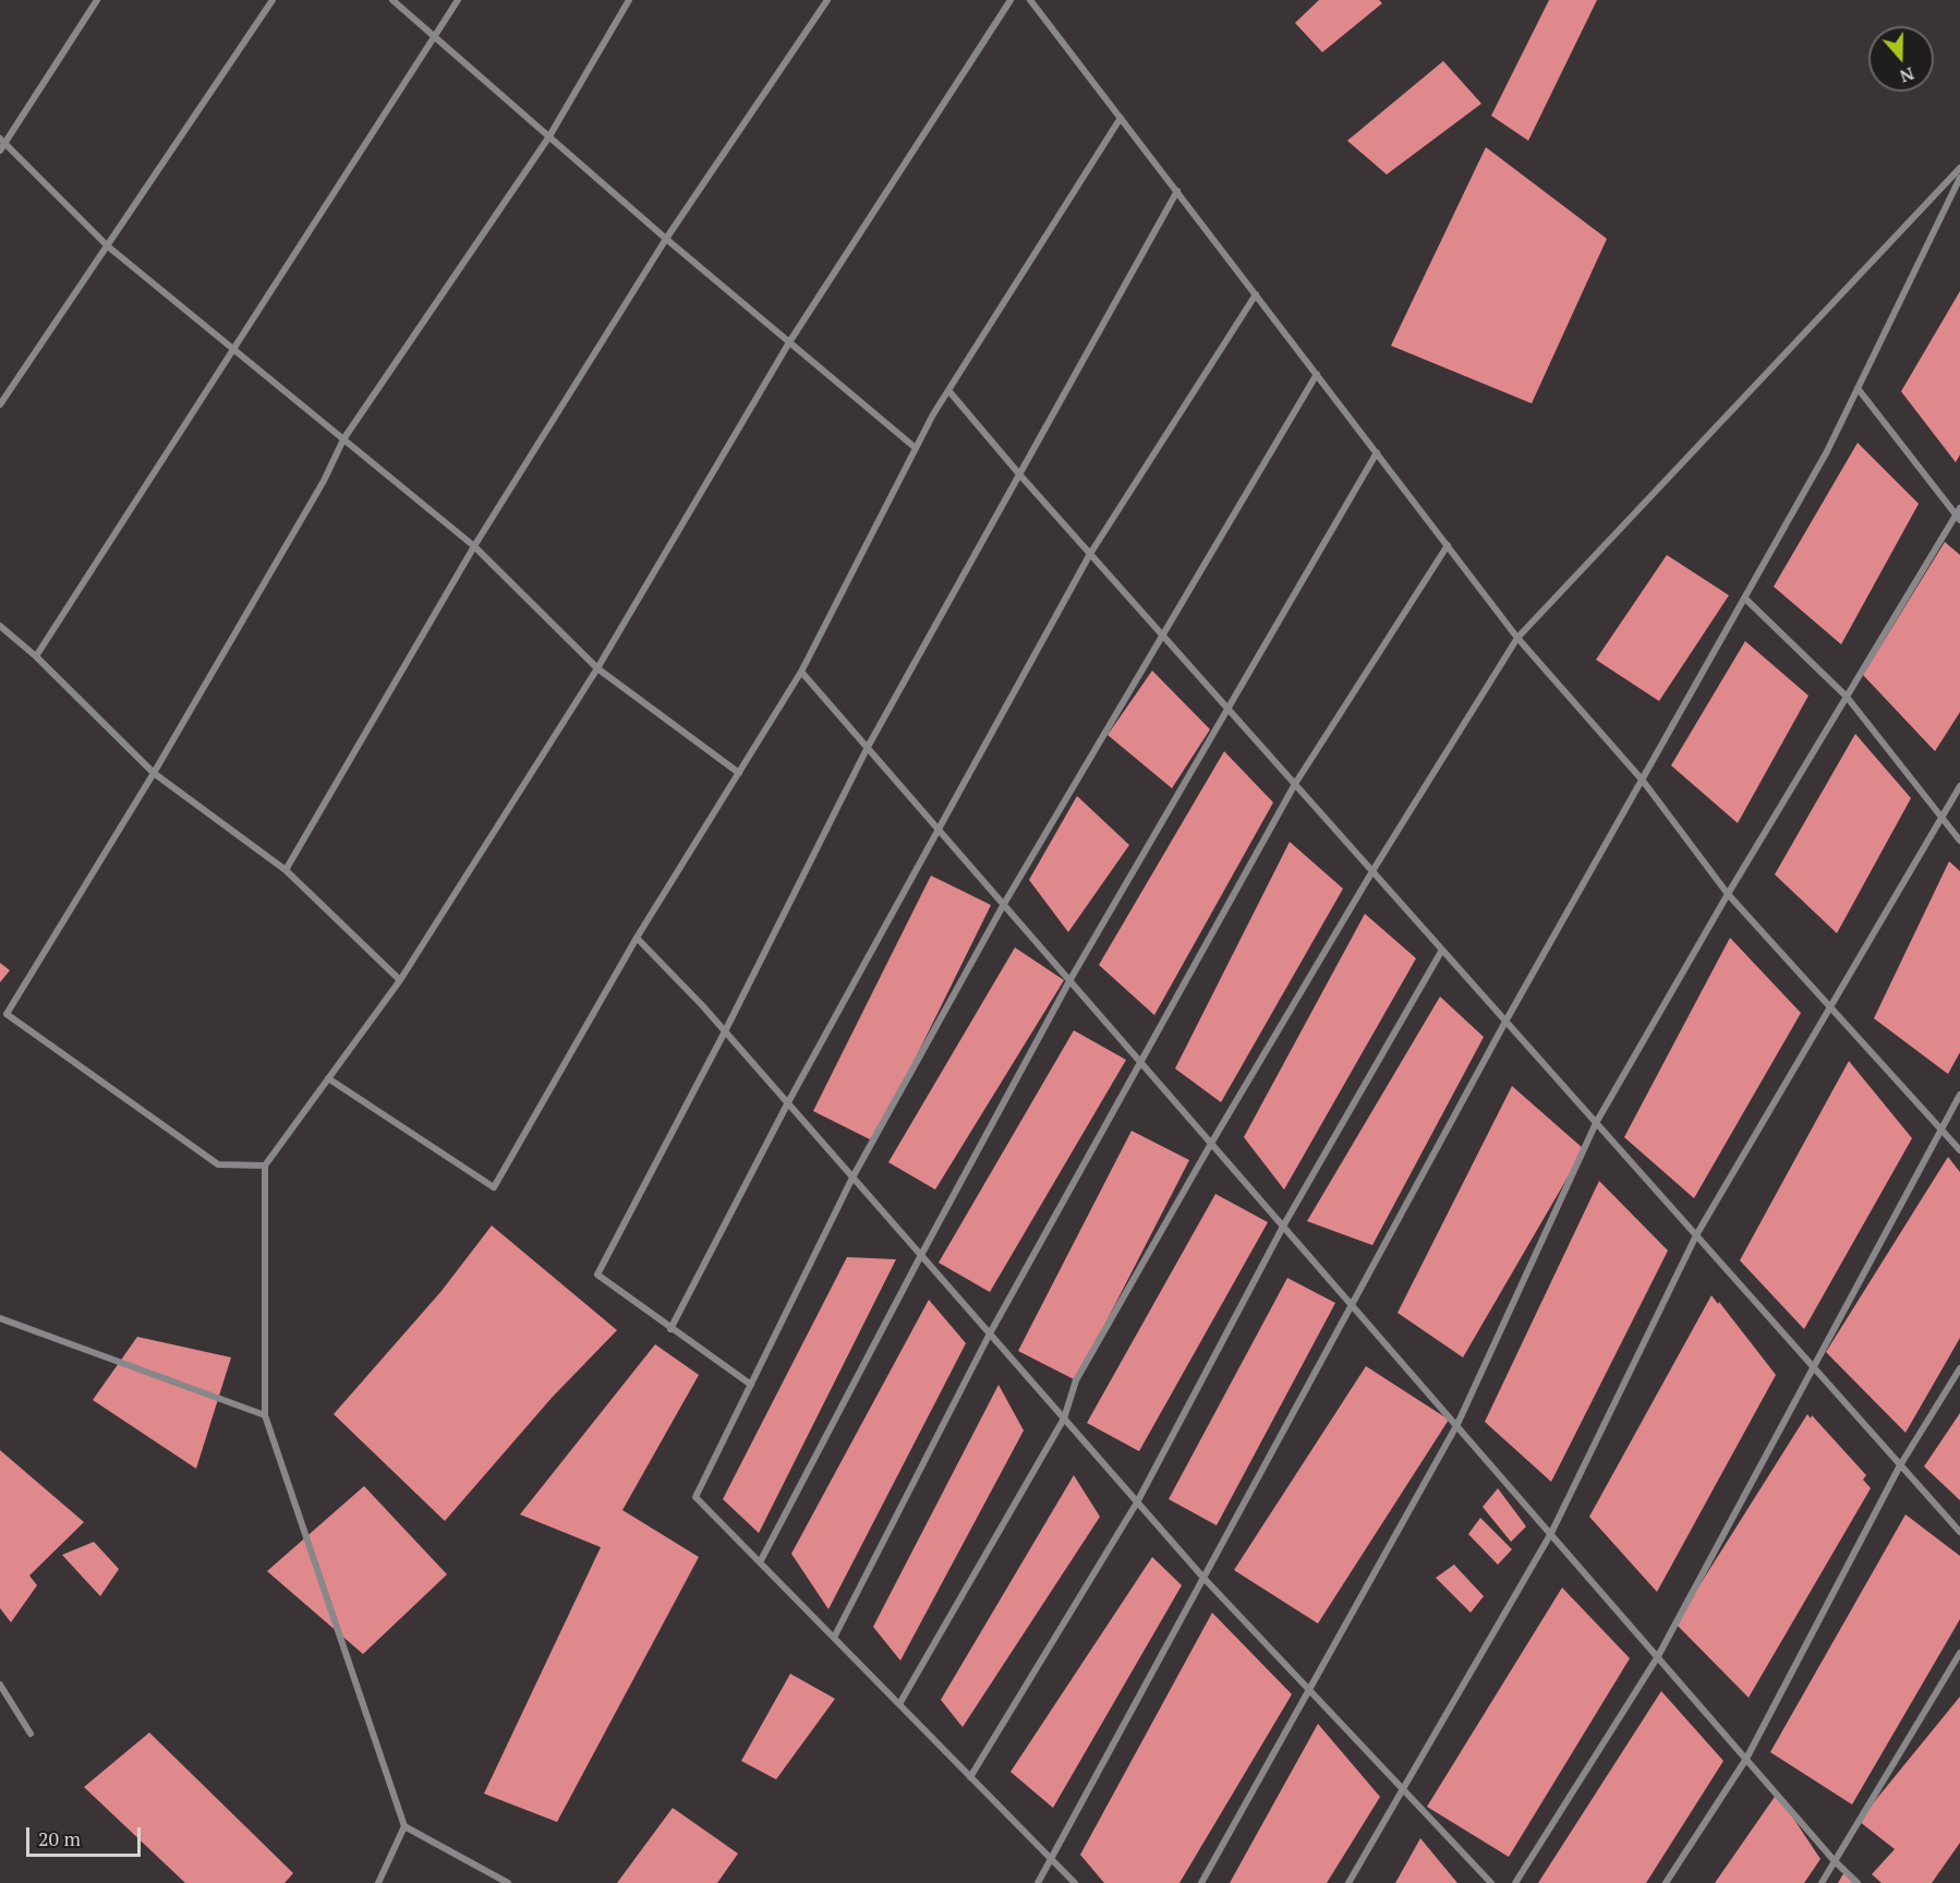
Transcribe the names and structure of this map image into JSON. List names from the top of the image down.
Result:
{
  "scale_bar": "20 m",
  "north": "bottom"
}
